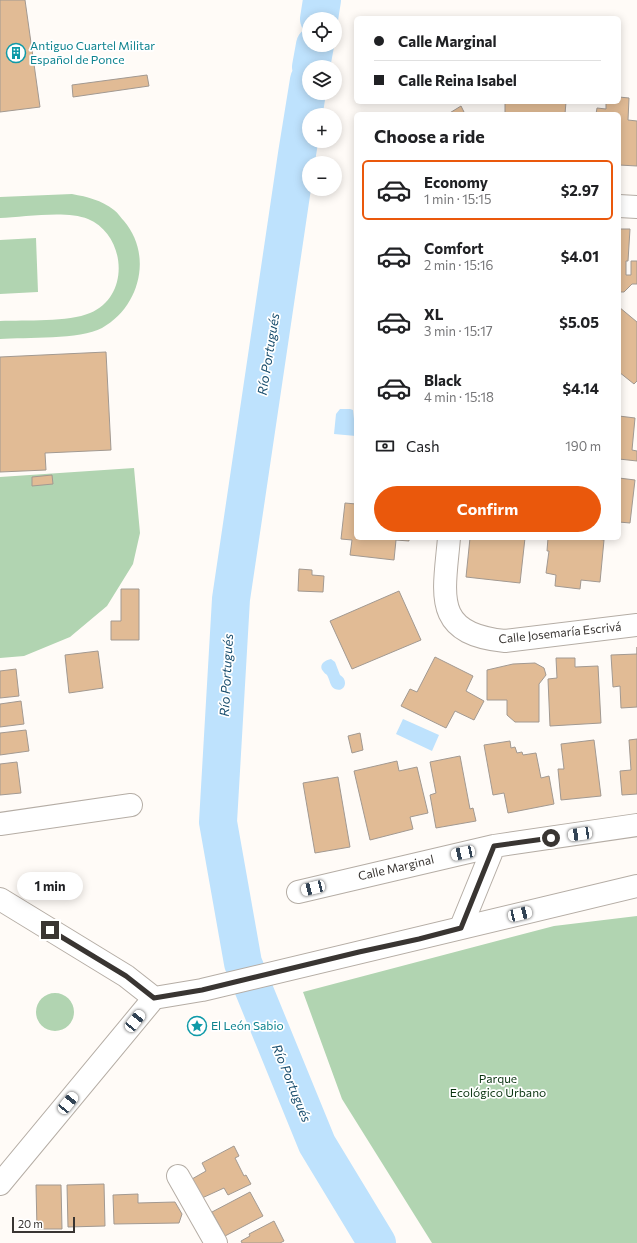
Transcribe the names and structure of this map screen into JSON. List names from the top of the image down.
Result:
{
  "streets": {
    "street": ["Calle Josemaría Escrivá", "Calle Marginal"]
  },
  "water": ["Río Portugués"],
  "parks": ["Parque Ecológico Urbano"],
  "places": {
    "building": ["Antiguo Cuartel Militar Español de Ponce"],
    "place": ["El León Sabio"]
  },
  "scale_bar": "20 m",
  "page": {
    "map_buttons": ["+", "−"],
    "banner": ["Calle Marginal", "Calle Reina Isabel"],
    "heading": "Choose a ride",
    "list": [
      {
        "name": "Economy",
        "note": "1 min · 15:15",
        "value": "$2.97"
      },
      {
        "name": "Comfort",
        "note": "2 min · 15:16",
        "value": "$4.01"
      },
      {
        "name": "XL",
        "note": "3 min · 15:17",
        "value": "$5.05"
      },
      {
        "name": "Black",
        "note": "4 min · 15:18",
        "value": "$4.14"
      }
    ],
    "pay": ["Cash", "190 m"],
    "buttons": "Confirm",
    "bubble": "1 min",
    "scale": "20 m"
  }
}
